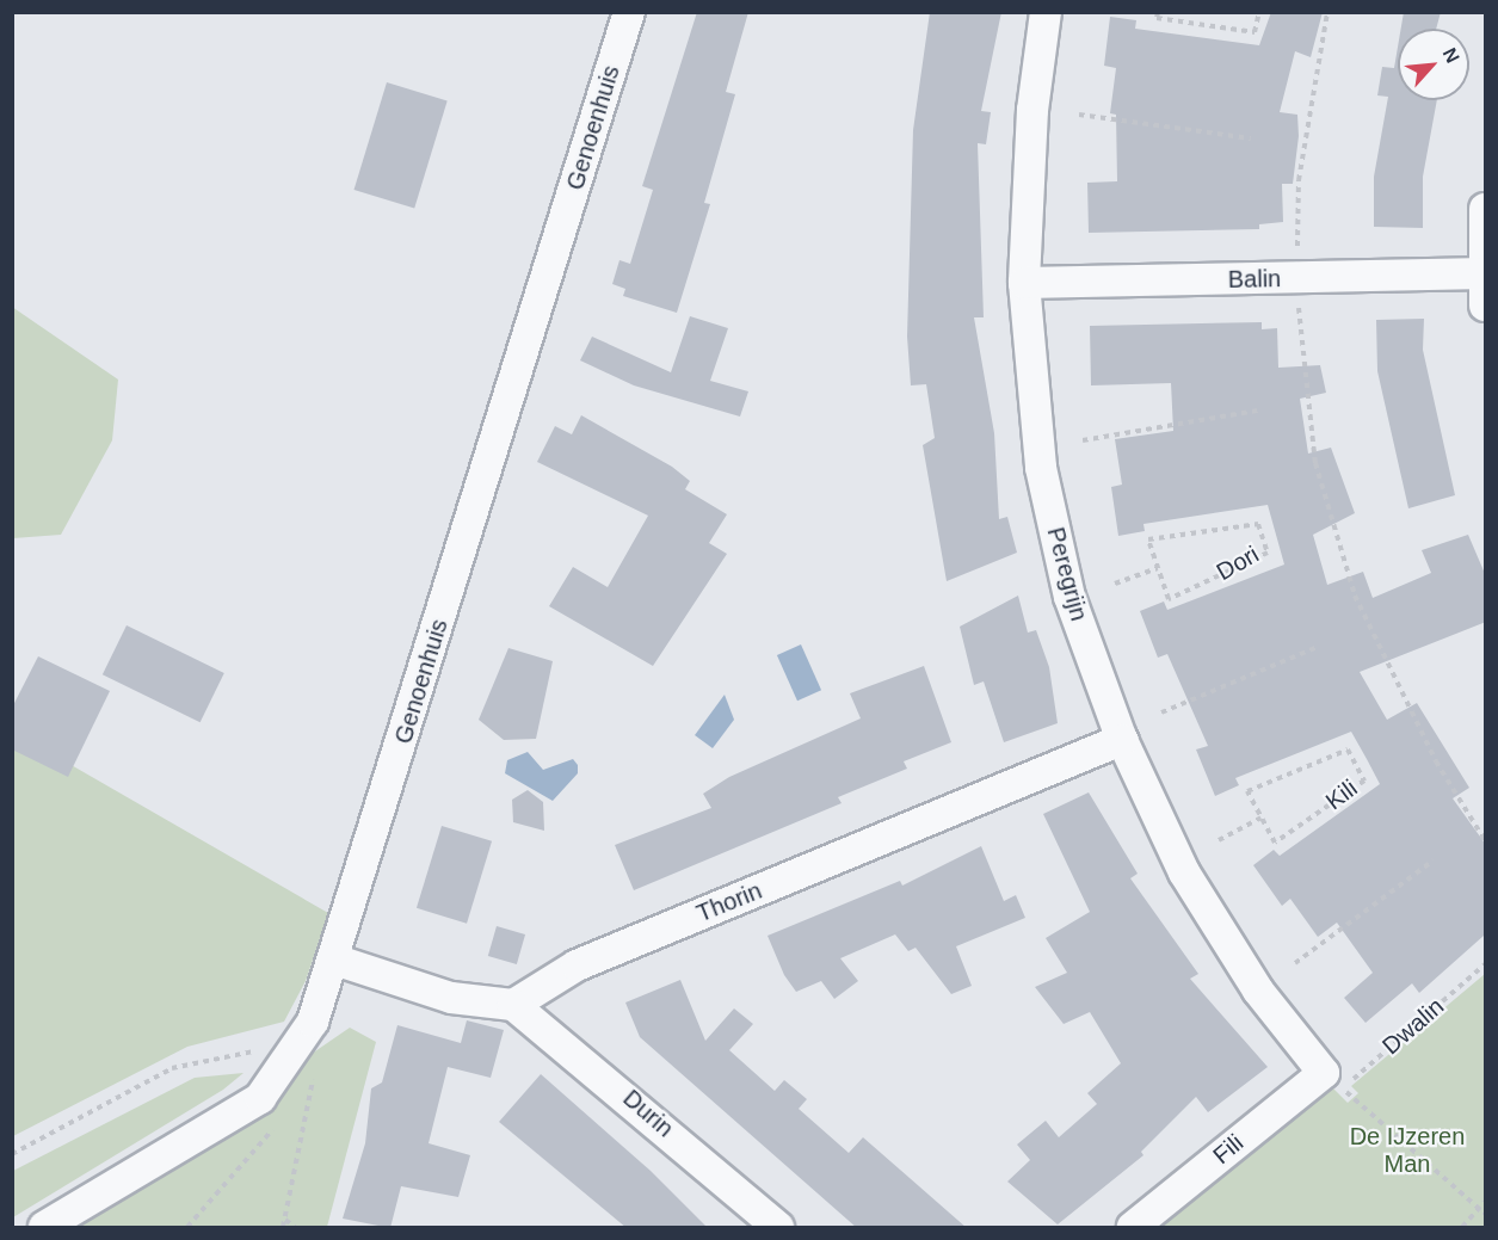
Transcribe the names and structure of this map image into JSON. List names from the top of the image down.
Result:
{
  "streets": {
    "street": [
      "Genoenhuis",
      "Balin",
      "Peregrijn",
      "Thorin",
      "Durin",
      "Fili"
    ],
    "path": ["Dori", "Kili", "Dwalin"]
  },
  "crossings": [
    ["Balin", "Peregrijn"],
    ["Peregrijn", "Thorin"],
    ["Peregrijn", "Dwalin"],
    ["Peregrijn", "Fili"],
    ["Thorin", "Durin"],
    ["Dwalin", "Fili"]
  ],
  "parks": ["De IJzeren Man"],
  "north": "top right"
}
